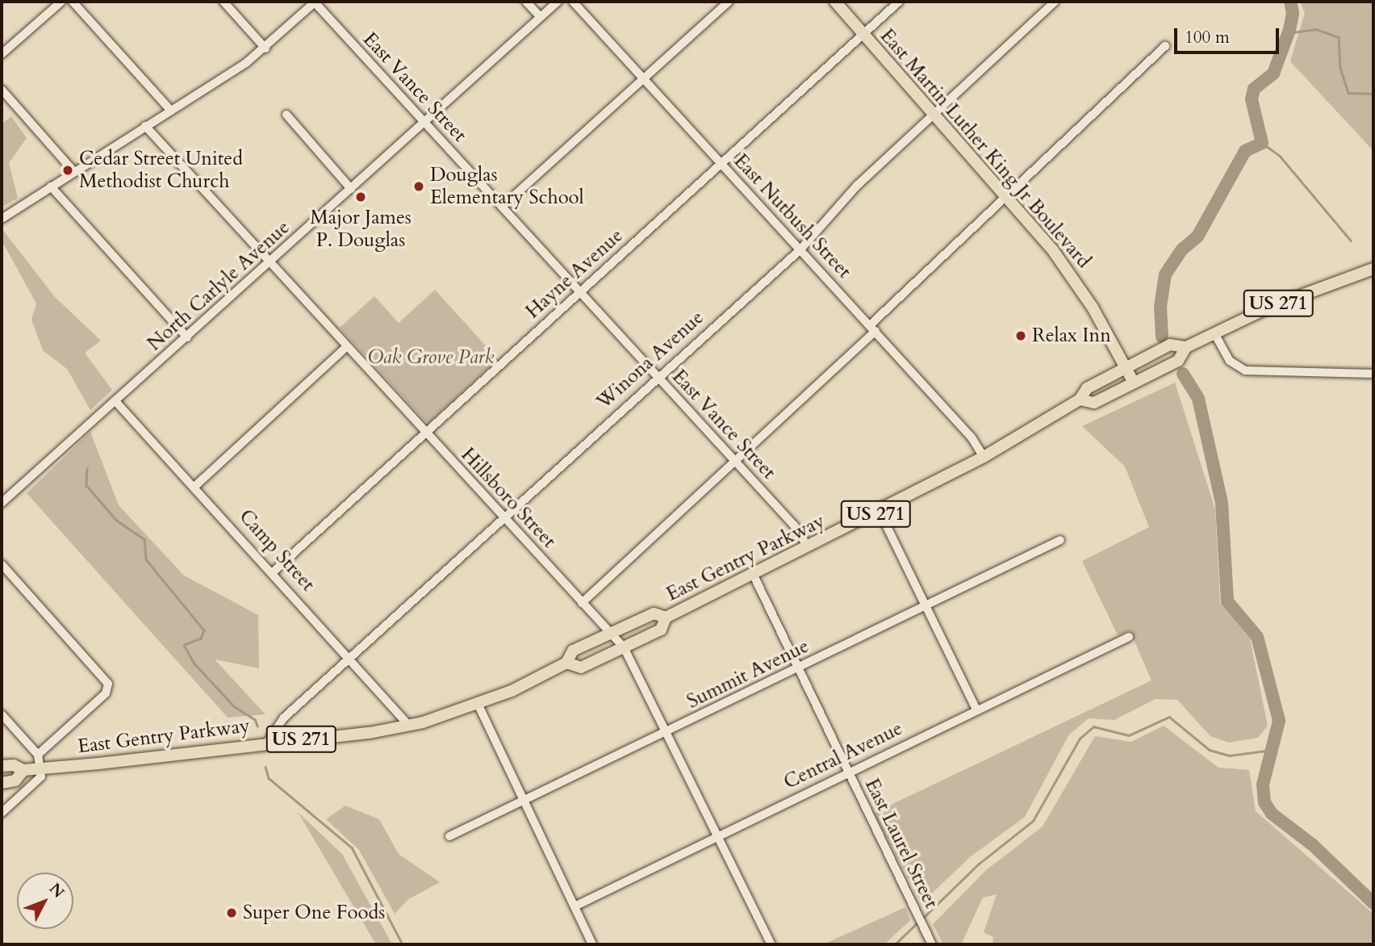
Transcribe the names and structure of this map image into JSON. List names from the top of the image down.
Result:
{
  "streets": {
    "main road": ["East Martin Luther King Jr Boulevard", "US 271", "East Gentry Parkway"],
    "street": [
      "East Vance Street",
      "East Nutbush Street",
      "Hayne Avenue",
      "North Carlyle Avenue",
      "Winona Avenue",
      "Hillsboro Street",
      "Camp Street",
      "Summit Avenue",
      "Central Avenue",
      "East Laurel Street"
    ]
  },
  "crossings": [
    ["East Vance Street", "Hayne Avenue"],
    ["East Vance Street", "North Carlyle Avenue"],
    ["East Vance Street", "Winona Avenue"],
    ["East Vance Street", "East Gentry Parkway"],
    ["East Martin Luther King Jr Boulevard", "Hayne Avenue"],
    ["East Martin Luther King Jr Boulevard", "Winona Avenue"],
    ["East Martin Luther King Jr Boulevard", "East Gentry Parkway"],
    ["East Nutbush Street", "Hayne Avenue"],
    ["East Nutbush Street", "Winona Avenue"],
    ["East Nutbush Street", "East Gentry Parkway"],
    ["Hayne Avenue", "Hillsboro Street"],
    ["Hayne Avenue", "Camp Street"],
    ["North Carlyle Avenue", "Hillsboro Street"],
    ["North Carlyle Avenue", "Camp Street"],
    ["Winona Avenue", "Hillsboro Street"],
    ["Winona Avenue", "Camp Street"],
    ["Winona Avenue", "East Gentry Parkway"],
    ["Hillsboro Street", "East Gentry Parkway"],
    ["Hillsboro Street", "Summit Avenue"],
    ["Hillsboro Street", "Central Avenue"],
    ["Camp Street", "East Gentry Parkway"],
    ["East Gentry Parkway", "East Laurel Street"],
    ["Summit Avenue", "East Laurel Street"],
    ["Central Avenue", "East Laurel Street"]
  ],
  "parks": ["Oak Grove Park"],
  "places": [
    "Cedar Street United Methodist Church",
    "Douglas Elementary School",
    "Major James P. Douglas",
    "Relax Inn",
    "Super One Foods"
  ],
  "scale_bar": "100 m",
  "north": "top right"
}
